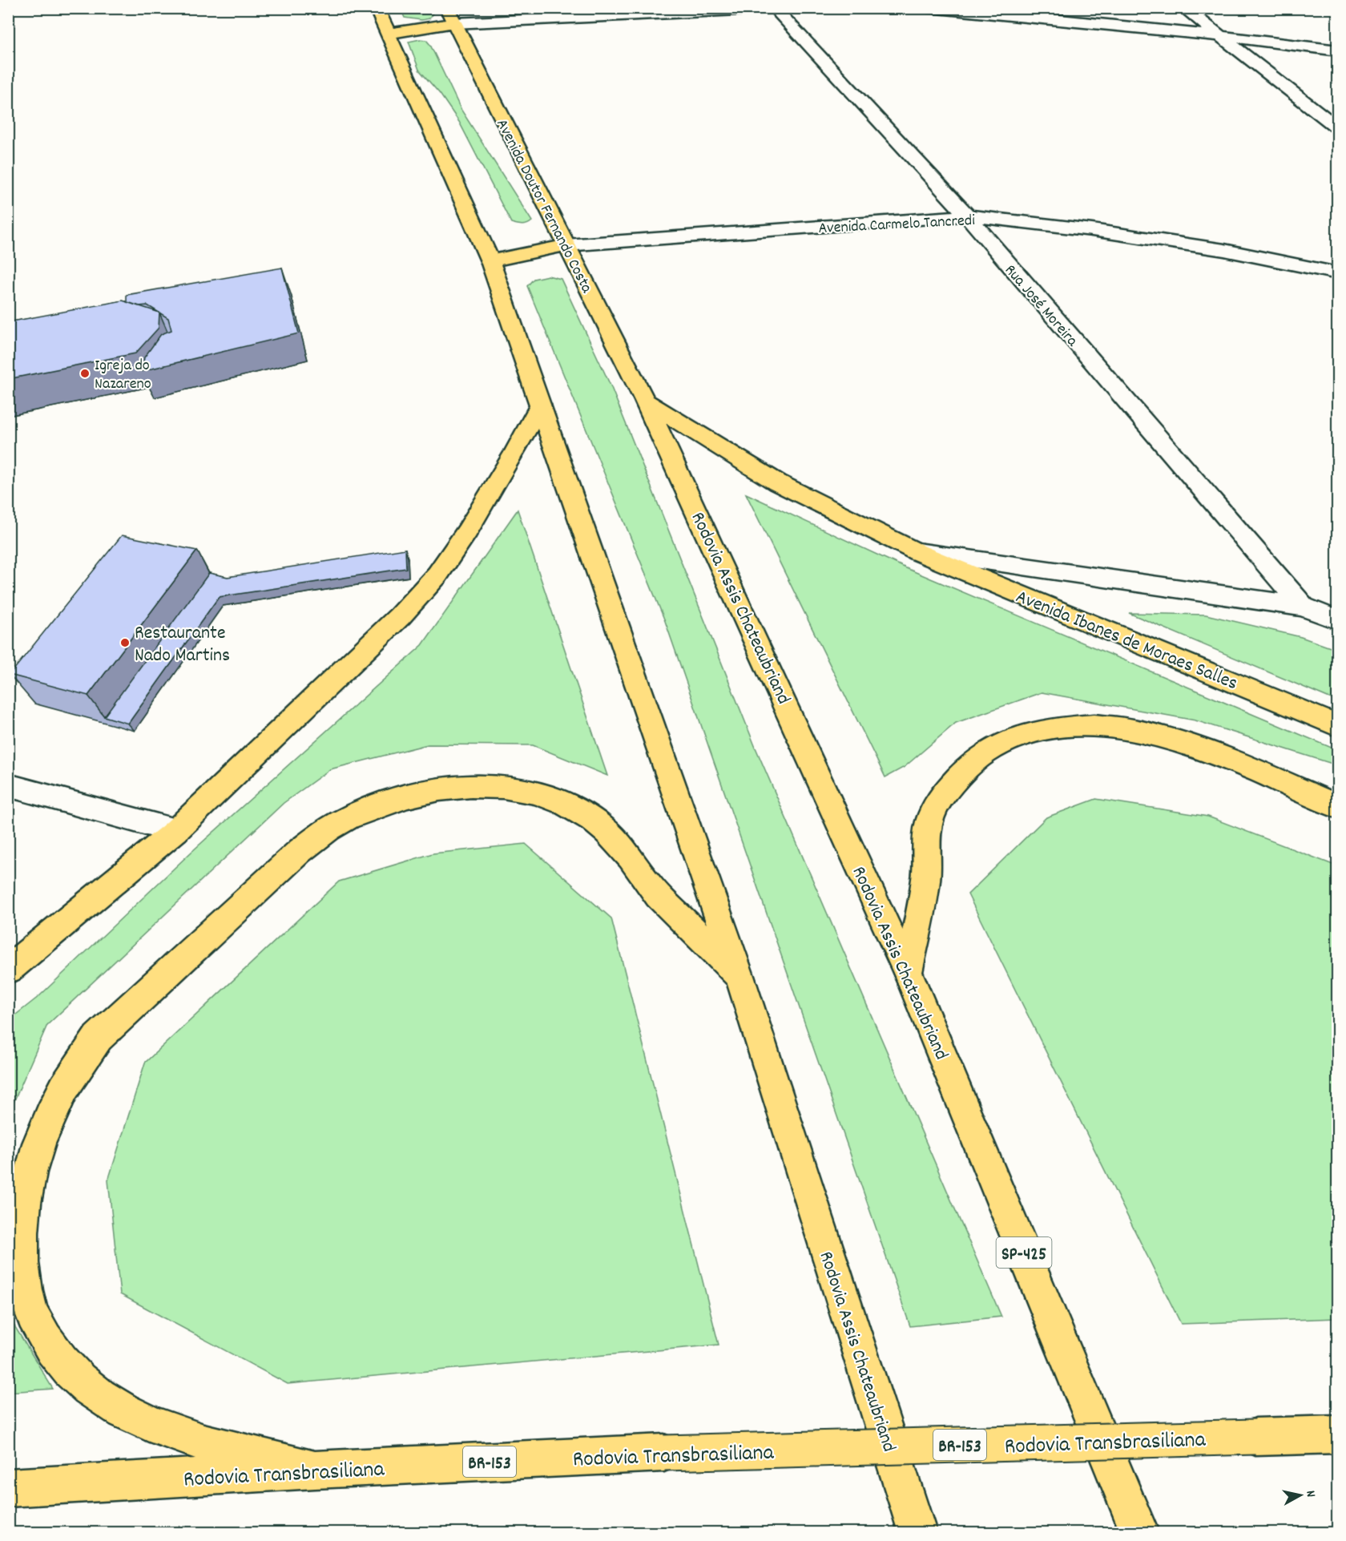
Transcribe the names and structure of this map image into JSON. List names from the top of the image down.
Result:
{
  "streets": {
    "main road": [
      "Avenida Doutor Fernando Costa",
      "Rodovia Assis Chateaubriand",
      "Avenida Ibanes de Moraes Salles",
      "SP-425",
      "Rodovia Transbrasiliana",
      "BR-153"
    ],
    "street": ["Avenida Carmelo Tancredi", "Rua José Moreira"]
  },
  "crossings": [
    ["Avenida Doutor Fernando Costa", "Avenida Carmelo Tancredi"],
    ["Avenida Doutor Fernando Costa", "Rodovia Assis Chateaubriand"],
    ["Avenida Doutor Fernando Costa", "Avenida Ibanes de Moraes Salles"],
    ["Avenida Carmelo Tancredi", "Rua José Moreira"],
    ["Rua José Moreira", "Avenida Ibanes de Moraes Salles"],
    ["Rodovia Assis Chateaubriand", "Avenida Ibanes de Moraes Salles"]
  ],
  "places": ["Igreja do Nazareno", "Restaurante Nado Martins"],
  "north": "right"
}
